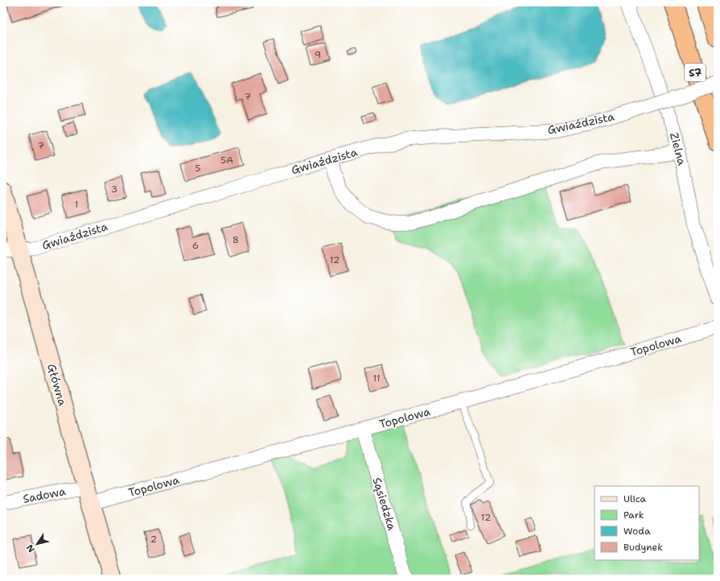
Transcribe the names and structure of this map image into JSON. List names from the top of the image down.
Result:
{
  "streets": {
    "highway": ["S7"],
    "main road": ["Główna"],
    "street": [
      "Gwiaździsta",
      "Zielna",
      "Topolowa",
      "Sadowa",
      "Sąsiedzka"
    ]
  },
  "crossings": [
    ["Gwiaździsta", "Główna"],
    ["Topolowa", "Główna"],
    ["Topolowa", "Sąsiedzka"],
    ["Główna", "Sadowa"]
  ],
  "house_numbers": [
    "9",
    "7",
    "7",
    "5A",
    "5",
    "3",
    "1",
    "8",
    "6",
    "12",
    "11",
    "12",
    "2"
  ],
  "legend": [
    "Ulica",
    "Park",
    "Woda",
    "Budynek"
  ],
  "north": "bottom left"
}
